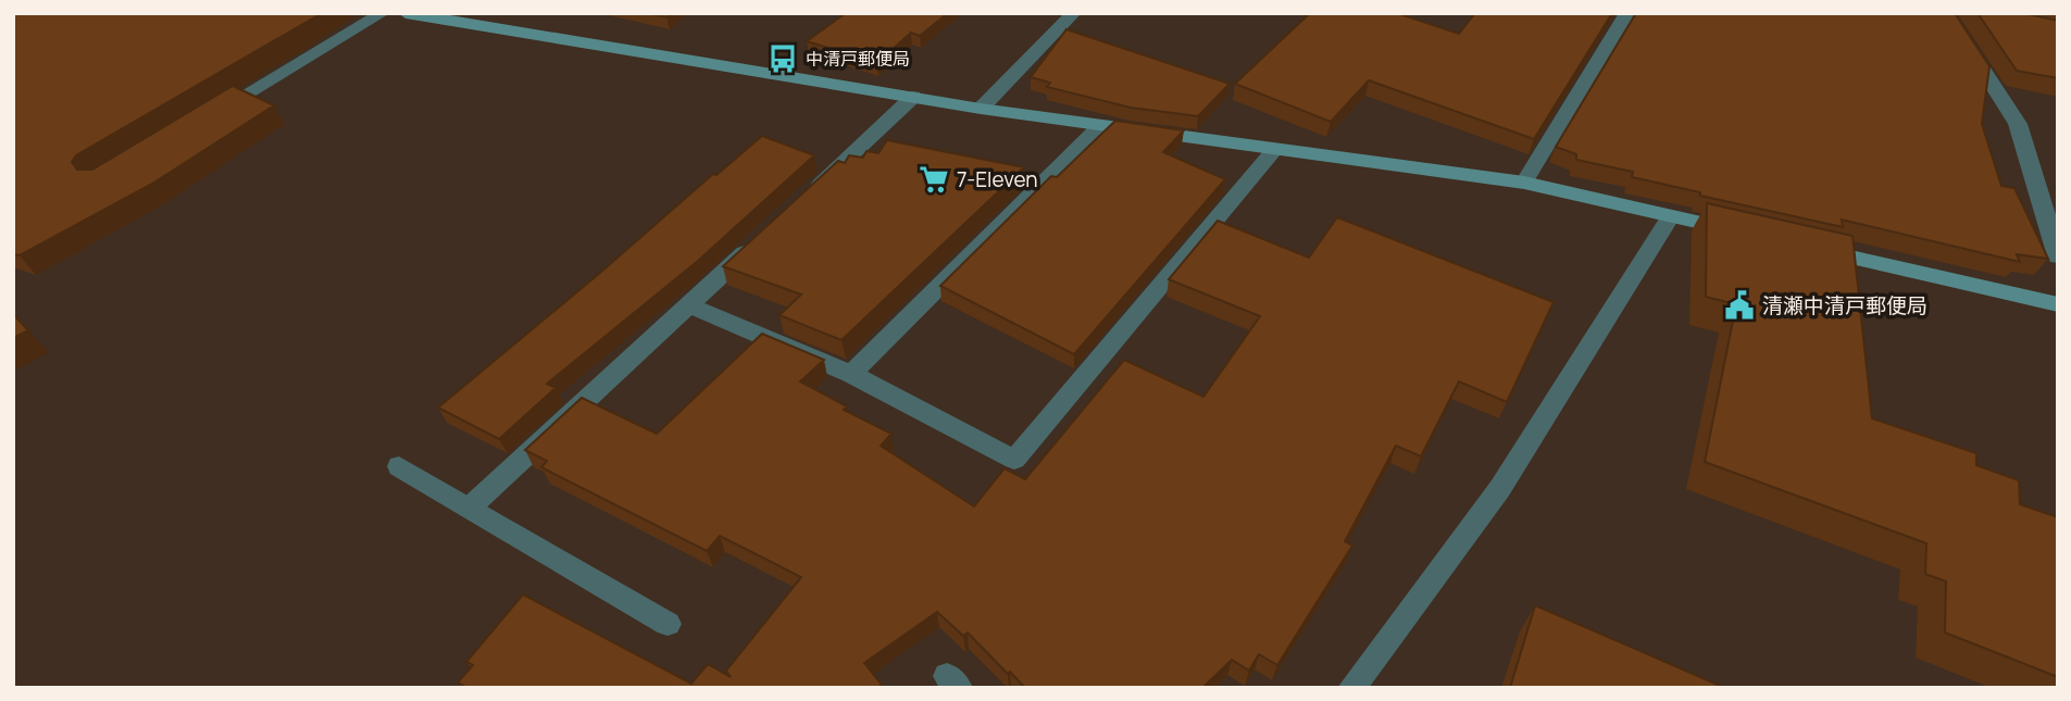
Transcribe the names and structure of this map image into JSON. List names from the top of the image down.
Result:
{
  "places": {
    "bus stop": ["中清戸郵便局"],
    "supermarket": ["7-Eleven"],
    "public building": ["清瀬中清戸郵便局"]
  }
}
